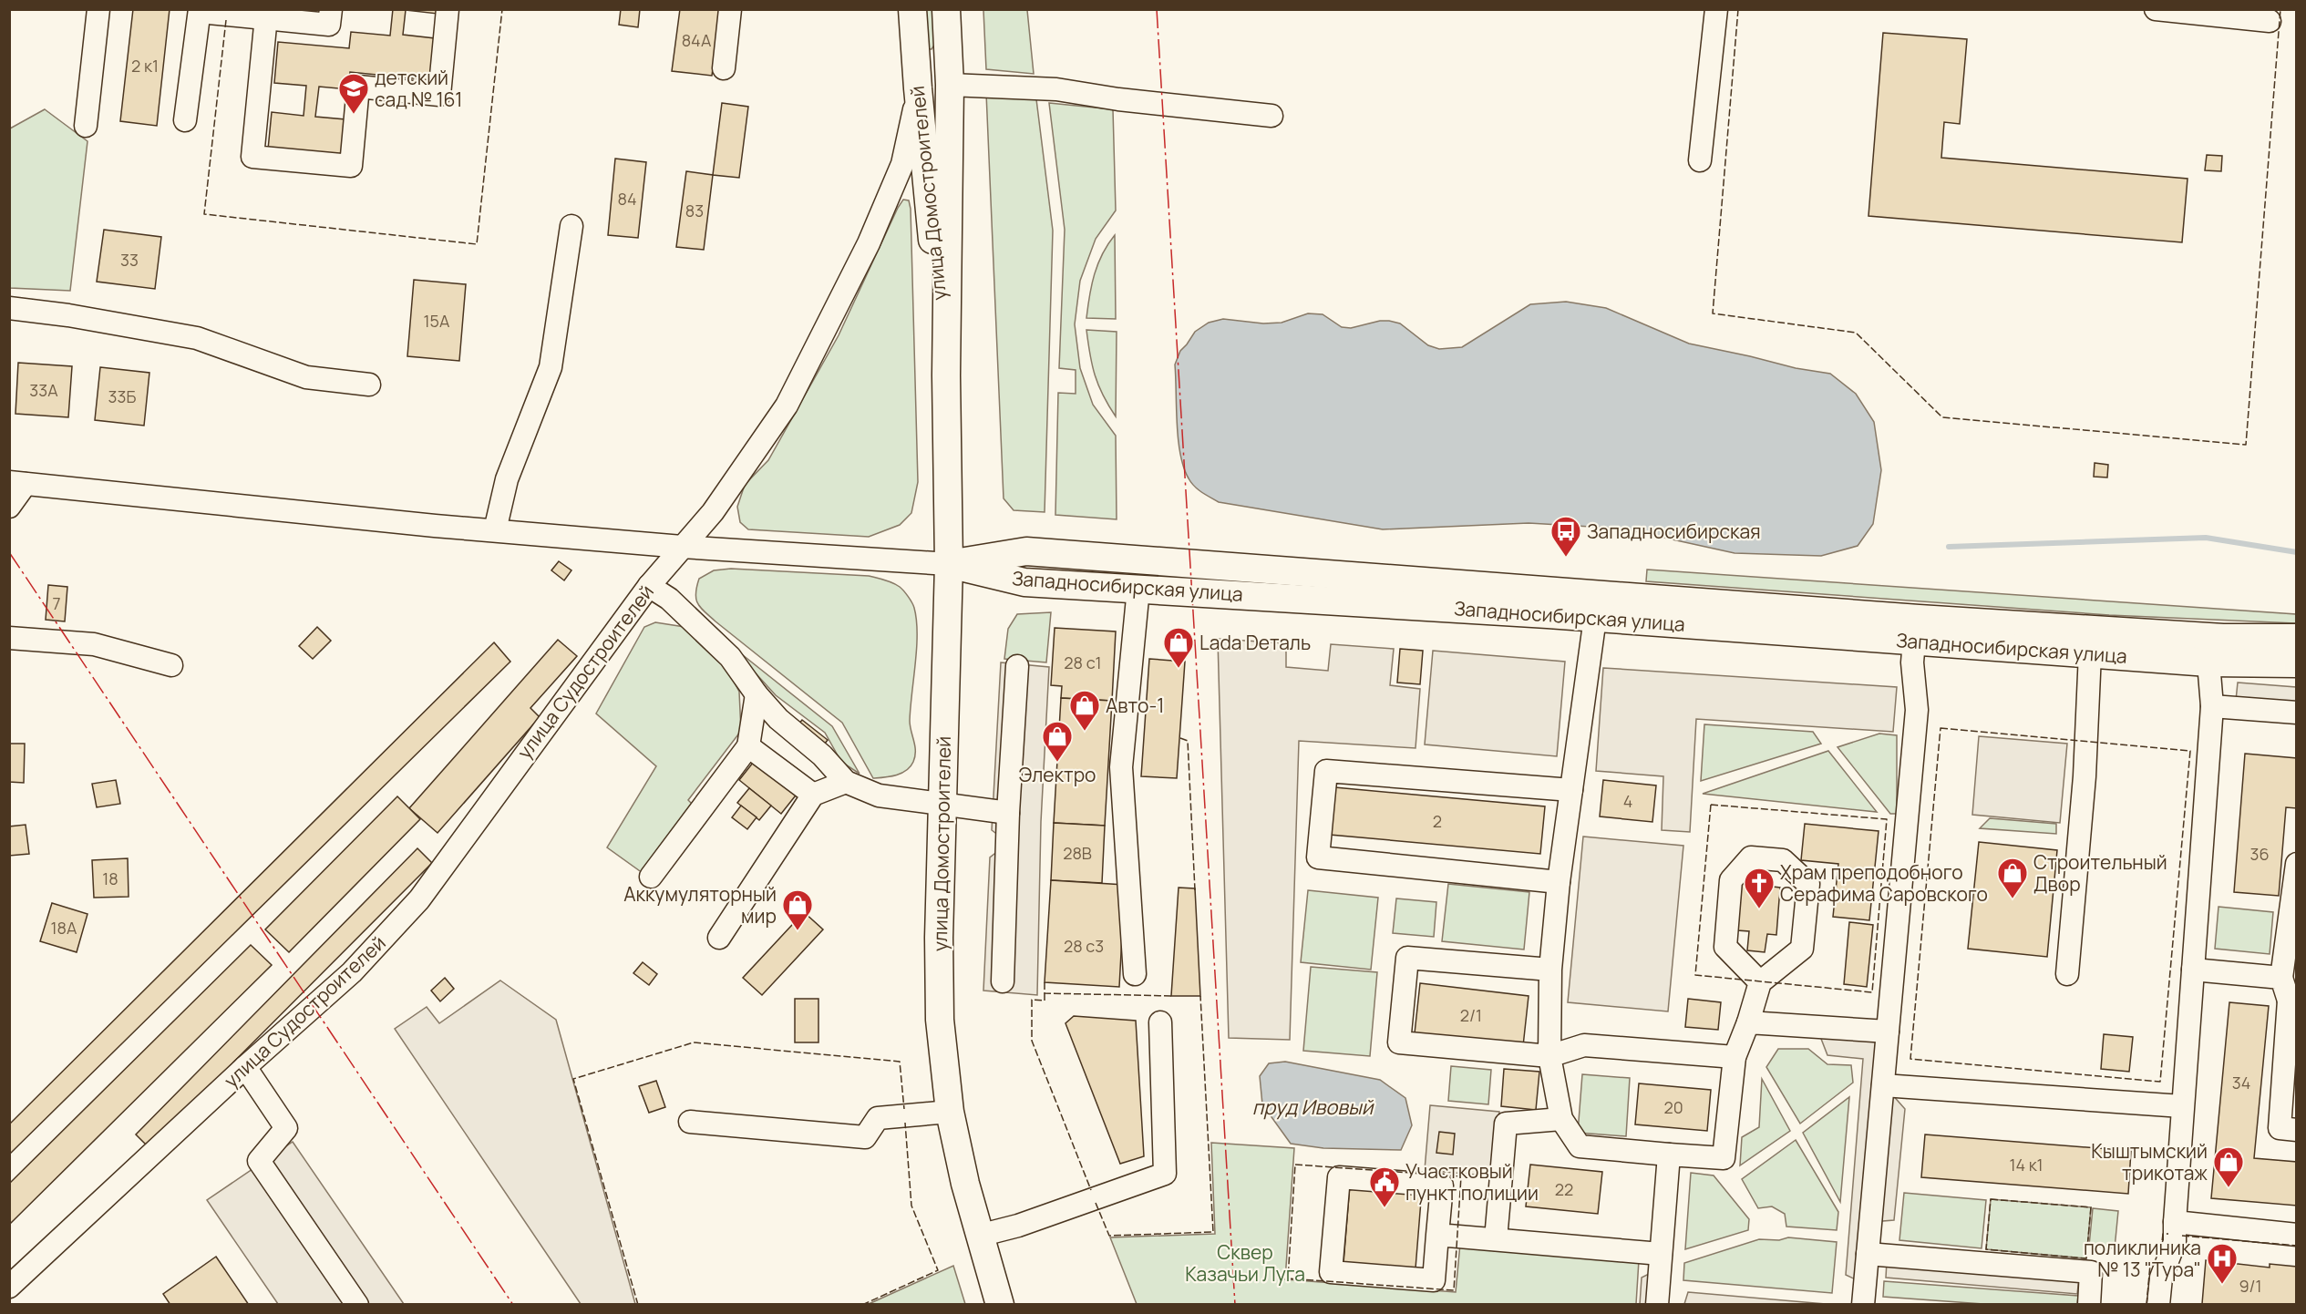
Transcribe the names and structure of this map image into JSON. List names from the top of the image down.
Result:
{
  "streets": {
    "main road": ["улица Домостроителей", "Западносибирская улица"],
    "street": ["улица Судостроителей"]
  },
  "crossings": [
    ["улица Домостроителей", "Западносибирская улица"],
    ["улица Домостроителей", "улица Судостроителей"]
  ],
  "water": ["пруд Ивовый"],
  "parks": ["Сквер Казачьи Луга"],
  "places": {
    "school or university": ["детский сад № 161"],
    "bus stop": ["Западносибирская"],
    "shop": [
      "Lada Dеталь",
      "Авто-1",
      "Электро",
      "Строительный Двор",
      "Аккумуляторный мир",
      "Кыштымский трикотаж"
    ],
    "church": ["Храм преподобного Серафима Саровского"],
    "public building": ["Участковый пункт полиции"],
    "hospital": ["поликлиника № 13 \"Тура\""]
  },
  "house_numbers": [
    "84А",
    "2 к1",
    "84",
    "83",
    "33",
    "15А",
    "33А",
    "33Б",
    "7",
    "28 с1",
    "4",
    "2",
    "28В",
    "36",
    "18",
    "18А",
    "28 с3",
    "2/1",
    "34",
    "20",
    "14 к1",
    "22",
    "9/1"
  ]
}
